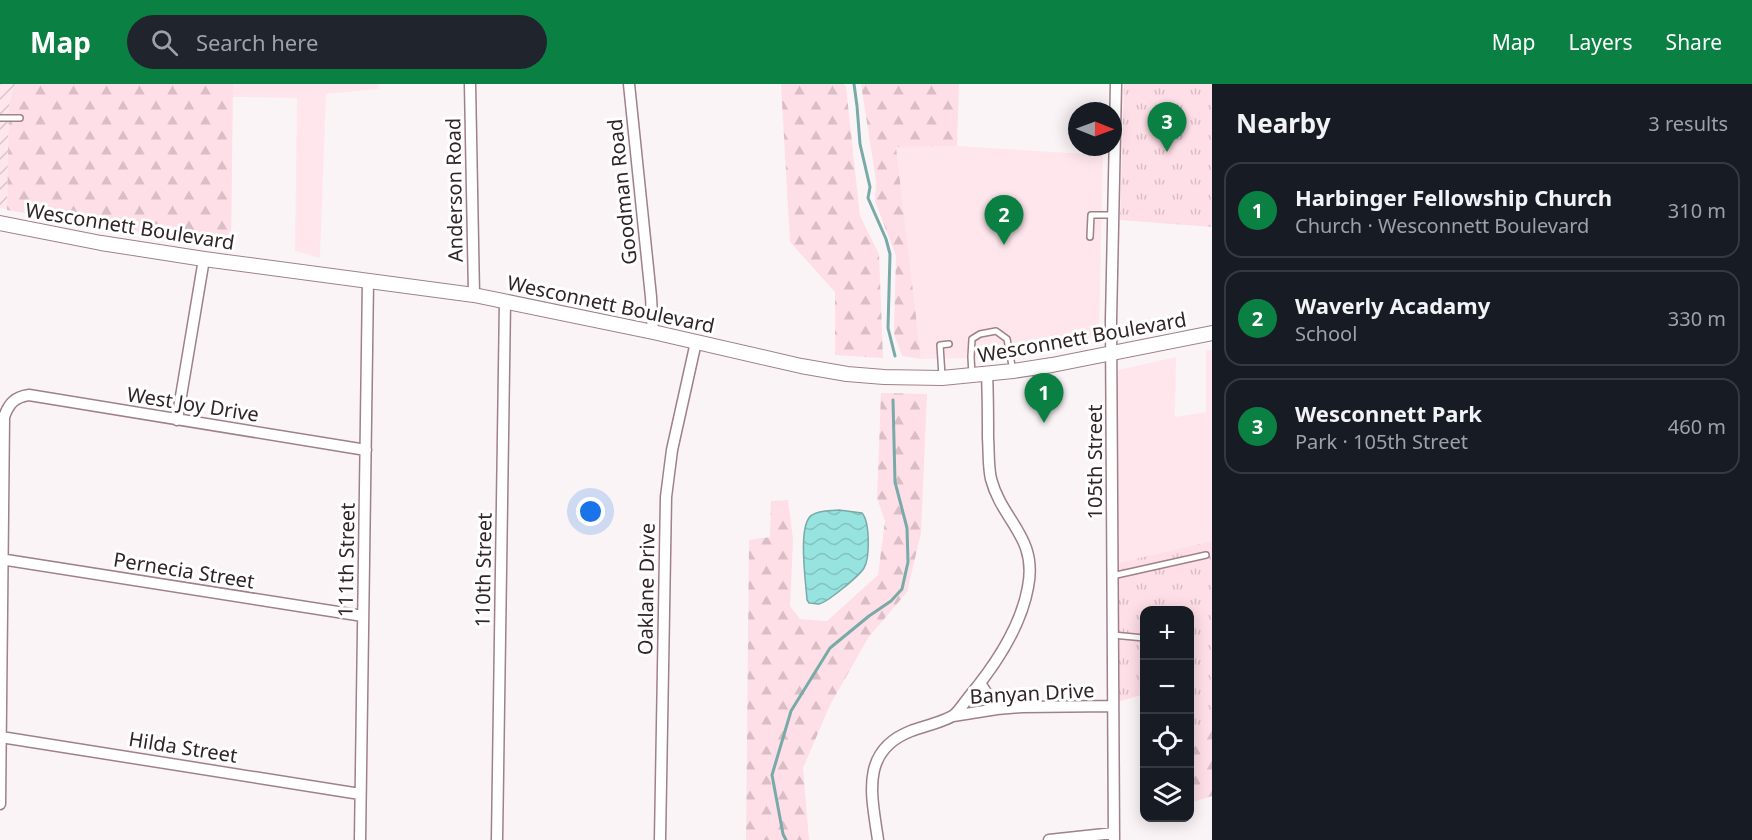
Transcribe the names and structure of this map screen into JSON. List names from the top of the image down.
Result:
{
  "streets": {
    "street": [
      "Anderson Road",
      "Goodman Road",
      "Wesconnett Boulevard",
      "West Joy Drive",
      "105th Street",
      "111th Street",
      "Pernecia Street",
      "110th Street",
      "Oaklane Drive",
      "Banyan Drive",
      "Hilda Street"
    ]
  },
  "crossings": [
    ["Anderson Road", "Wesconnett Boulevard"],
    ["Goodman Road", "Wesconnett Boulevard"],
    ["Wesconnett Boulevard", "105th Street"],
    ["Wesconnett Boulevard", "111th Street"],
    ["Wesconnett Boulevard", "110th Street"],
    ["Wesconnett Boulevard", "Oaklane Drive"],
    ["West Joy Drive", "111th Street"],
    ["West Joy Drive", "Pernecia Street"],
    ["105th Street", "Banyan Drive"],
    ["111th Street", "Pernecia Street"],
    ["111th Street", "Hilda Street"]
  ],
  "north": "right",
  "page": {
    "header": "Map",
    "search": "Search here",
    "nav": ["Map", "Layers", "Share"],
    "heading": ["Nearby", "3 results"],
    "pins": ["3", "2", "1"],
    "list": [
      {
        "mark": "1",
        "name": "Harbinger Fellowship Church",
        "note": "Church · Wesconnett Boulevard",
        "value": "310 m"
      },
      {
        "mark": "2",
        "name": "Waverly Acadamy",
        "note": "School",
        "value": "330 m"
      },
      {
        "mark": "3",
        "name": "Wesconnett Park",
        "note": "Park · 105th Street",
        "value": "460 m"
      }
    ],
    "map_buttons": ["+", "−"]
  }
}
